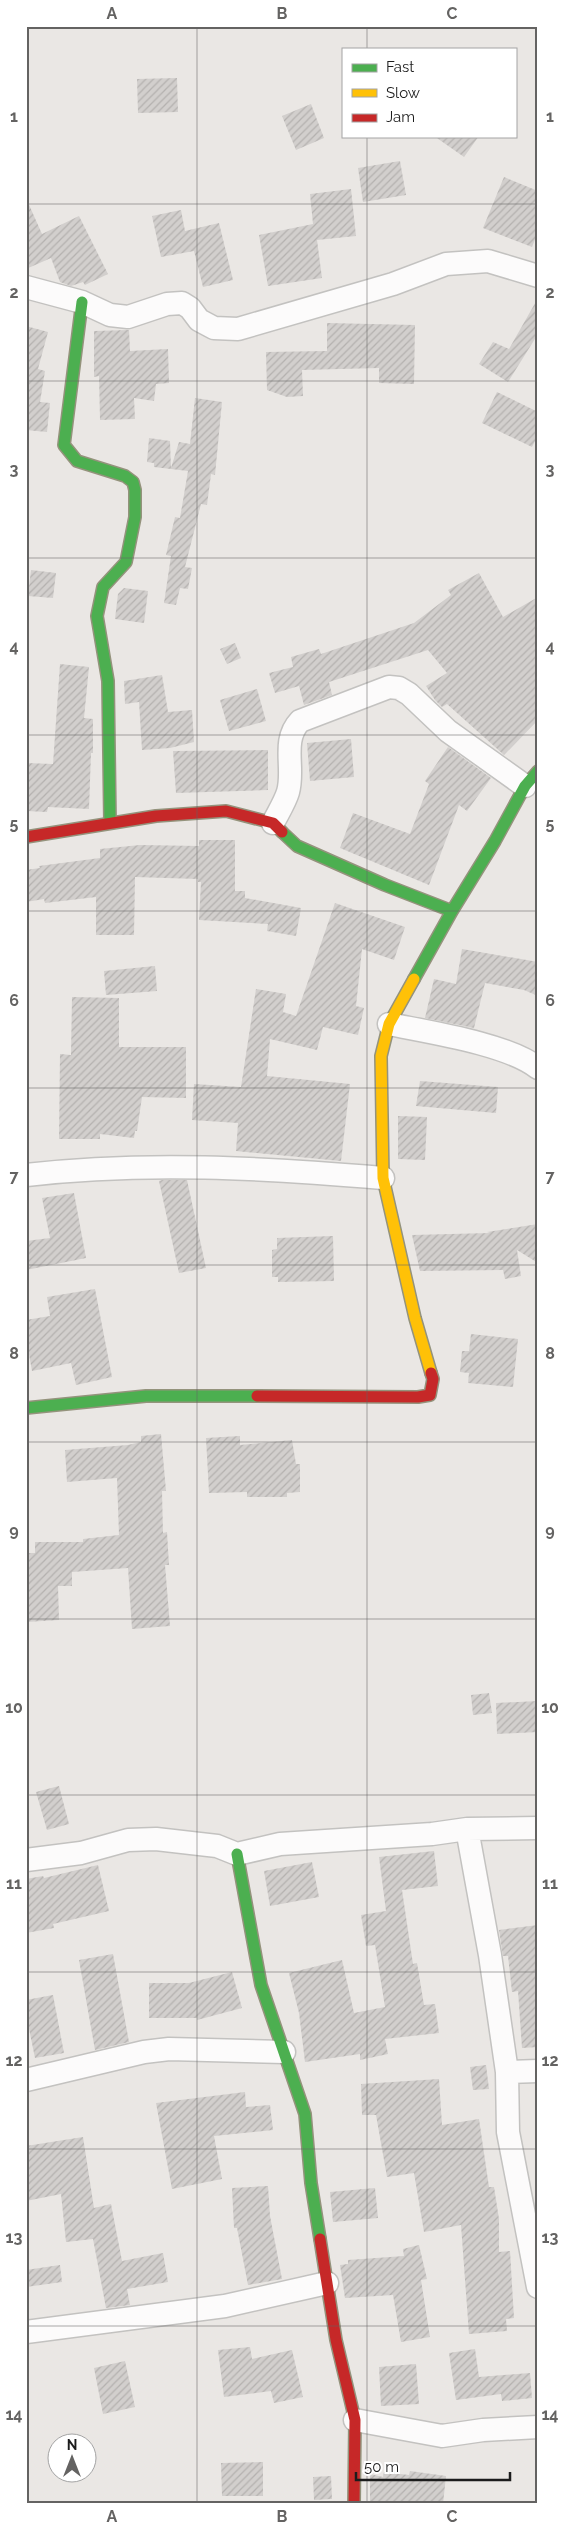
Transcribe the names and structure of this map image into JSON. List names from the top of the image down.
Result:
{
  "legend": ["Fast", "Slow", "Jam"],
  "scale_bar": "50 m",
  "north": "top",
  "grid": {
    "columns": ["A", "B", "C"],
    "rows": [
      "1",
      "2",
      "3",
      "4",
      "5",
      "6",
      "7",
      "8",
      "9",
      "10",
      "11",
      "12",
      "13",
      "14"
    ]
  }
}
